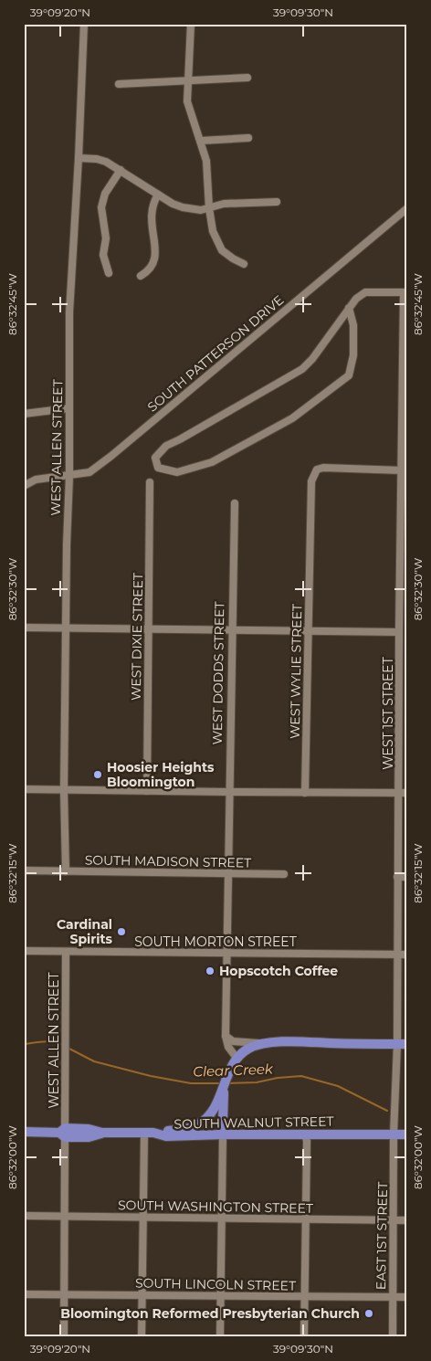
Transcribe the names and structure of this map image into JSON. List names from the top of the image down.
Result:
{
  "streets": {
    "main road": ["SOUTH WALNUT STREET"],
    "street": [
      "SOUTH PATTERSON DRIVE",
      "WEST ALLEN STREET",
      "WEST DIXIE STREET",
      "WEST WYLIE STREET",
      "WEST DODDS STREET",
      "WEST 1ST STREET",
      "SOUTH MADISON STREET",
      "SOUTH MORTON STREET",
      "SOUTH WASHINGTON STREET",
      "EAST 1ST STREET",
      "SOUTH LINCOLN STREET"
    ]
  },
  "crossings": [
    ["SOUTH PATTERSON DRIVE", "WEST ALLEN STREET"],
    ["WEST ALLEN STREET", "SOUTH MADISON STREET"],
    ["WEST ALLEN STREET", "SOUTH MORTON STREET"],
    ["WEST ALLEN STREET", "SOUTH WALNUT STREET"],
    ["WEST ALLEN STREET", "SOUTH WASHINGTON STREET"],
    ["WEST ALLEN STREET", "SOUTH LINCOLN STREET"],
    ["WEST WYLIE STREET", "WEST 1ST STREET"],
    ["WEST DODDS STREET", "SOUTH MADISON STREET"],
    ["WEST DODDS STREET", "SOUTH MORTON STREET"],
    ["WEST 1ST STREET", "SOUTH MORTON STREET"],
    ["WEST 1ST STREET", "SOUTH WALNUT STREET"],
    ["WEST 1ST STREET", "EAST 1ST STREET"],
    ["SOUTH WALNUT STREET", "EAST 1ST STREET"],
    ["SOUTH WASHINGTON STREET", "EAST 1ST STREET"],
    ["EAST 1ST STREET", "SOUTH LINCOLN STREET"]
  ],
  "water": ["Clear Creek"],
  "places": [
    "Hoosier Heights Bloomington",
    "Cardinal Spirits",
    "Hopscotch Coffee",
    "Bloomington Reformed Presbyterian Church"
  ],
  "coordinates": [
    "39°09'20\"N",
    "39°09'30\"N",
    "86°32'45\"W",
    "86°32'30\"W",
    "86°32'15\"W",
    "86°32'00\"W"
  ]
}
